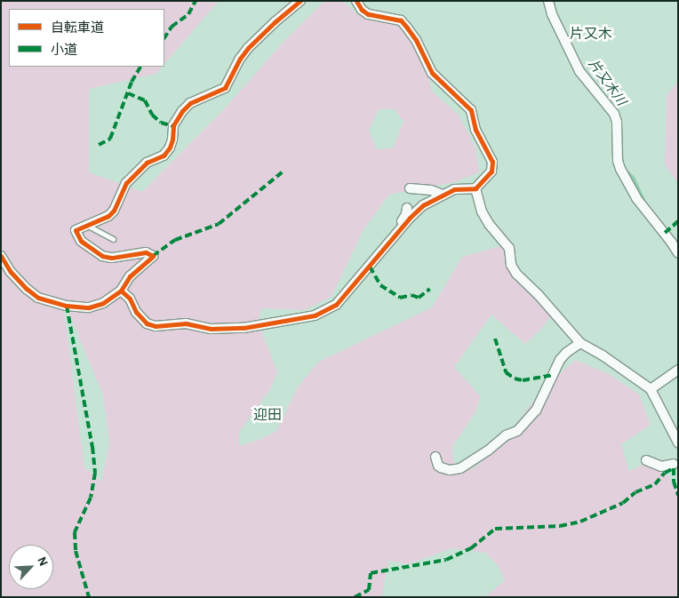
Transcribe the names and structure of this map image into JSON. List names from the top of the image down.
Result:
{
  "districts": ["片又木", "迎田"],
  "water": ["片又木川"],
  "legend": ["自転車道", "小道"],
  "north": "top right"
}
